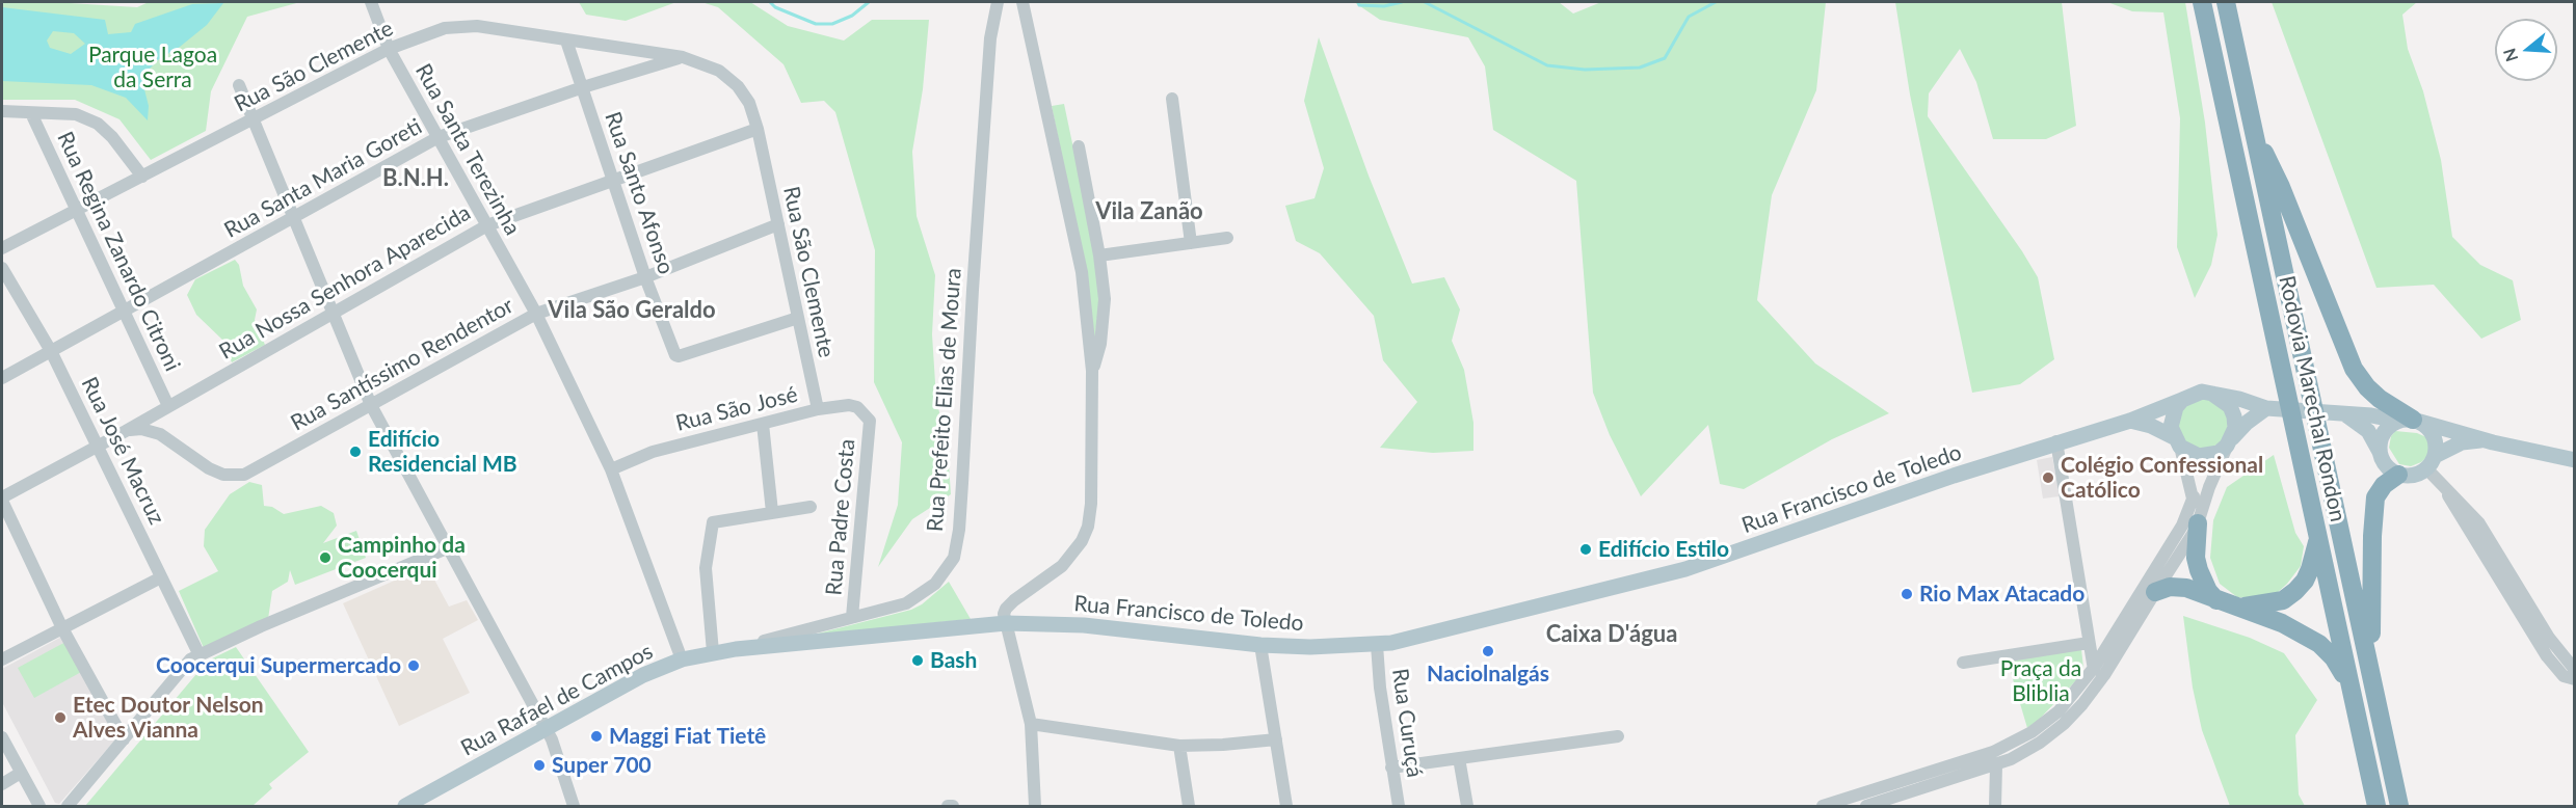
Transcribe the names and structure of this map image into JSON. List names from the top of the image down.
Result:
{
  "streets": {
    "highway": ["Rodovia Marechal Rondon"],
    "main road": ["Rua Francisco de Toledo", "Rua Rafael de Campos"],
    "street": [
      "Rua São Clemente",
      "Rua Santa Terezinha",
      "Rua Santa Maria Goreti",
      "Rua Santo Afonso",
      "Rua Regina Zanardo Citroni",
      "Rua Nossa Senhora Aparecida",
      "Rua Santíssimo Rendentor",
      "Rua Prefeito Elias de Moura",
      "Rua São José",
      "Rua José Macruz",
      "Rua Padre Costa",
      "Rua Curuçá"
    ]
  },
  "crossings": [
    ["Rua São Clemente", "Rua Santa Terezinha"],
    ["Rua São Clemente", "Rua Santa Maria Goreti"],
    ["Rua São Clemente", "Rua Santo Afonso"],
    ["Rua São Clemente", "Rua Regina Zanardo Citroni"],
    ["Rua São Clemente", "Rua Nossa Senhora Aparecida"],
    ["Rua São Clemente", "Rua Santíssimo Rendentor"],
    ["Rua São Clemente", "Rua São José"],
    ["Rua Santa Terezinha", "Rua Santa Maria Goreti"],
    ["Rua Santa Terezinha", "Rua Nossa Senhora Aparecida"],
    ["Rua Santa Terezinha", "Rua Santíssimo Rendentor"],
    ["Rua Santa Terezinha", "Rua São José"],
    ["Rua Santa Terezinha", "Rua Rafael de Campos"],
    ["Rua Santa Maria Goreti", "Rua Santo Afonso"],
    ["Rua Santa Maria Goreti", "Rua Regina Zanardo Citroni"],
    ["Rua Santa Maria Goreti", "Rua José Macruz"],
    ["Rua Santo Afonso", "Rua Nossa Senhora Aparecida"],
    ["Rua Santo Afonso", "Rua Santíssimo Rendentor"],
    ["Rua Regina Zanardo Citroni", "Rua Nossa Senhora Aparecida"],
    ["Rua Nossa Senhora Aparecida", "Rua Santíssimo Rendentor"],
    ["Rua Nossa Senhora Aparecida", "Rua José Macruz"],
    ["Rua Prefeito Elias de Moura", "Rua Francisco de Toledo"],
    ["Rua Prefeito Elias de Moura", "Rua Padre Costa"],
    ["Rua Prefeito Elias de Moura", "Rua Rafael de Campos"],
    ["Rua São José", "Rua Padre Costa"],
    ["Rua Francisco de Toledo", "Rua Rafael de Campos"],
    ["Rua Francisco de Toledo", "Rua Curuçá"]
  ],
  "districts": [
    "B.N.H.",
    "Vila Zanão",
    "Vila São Geraldo",
    "Caixa D'água"
  ],
  "parks": ["Parque Lagoa da Serra", "Praça da Bliblia"],
  "places": [
    "Edifício Residencial MB",
    "Colégio Confessional Católico",
    "Edifício Estilo",
    "Campinho da Coocerqui",
    "Rio Max Atacado",
    "Naciolnalgás",
    "Bash",
    "Coocerqui Supermercado",
    "Etec Doutor Nelson Alves Vianna",
    "Maggi Fiat Tietê",
    "Super 700"
  ],
  "north": "left"
}
